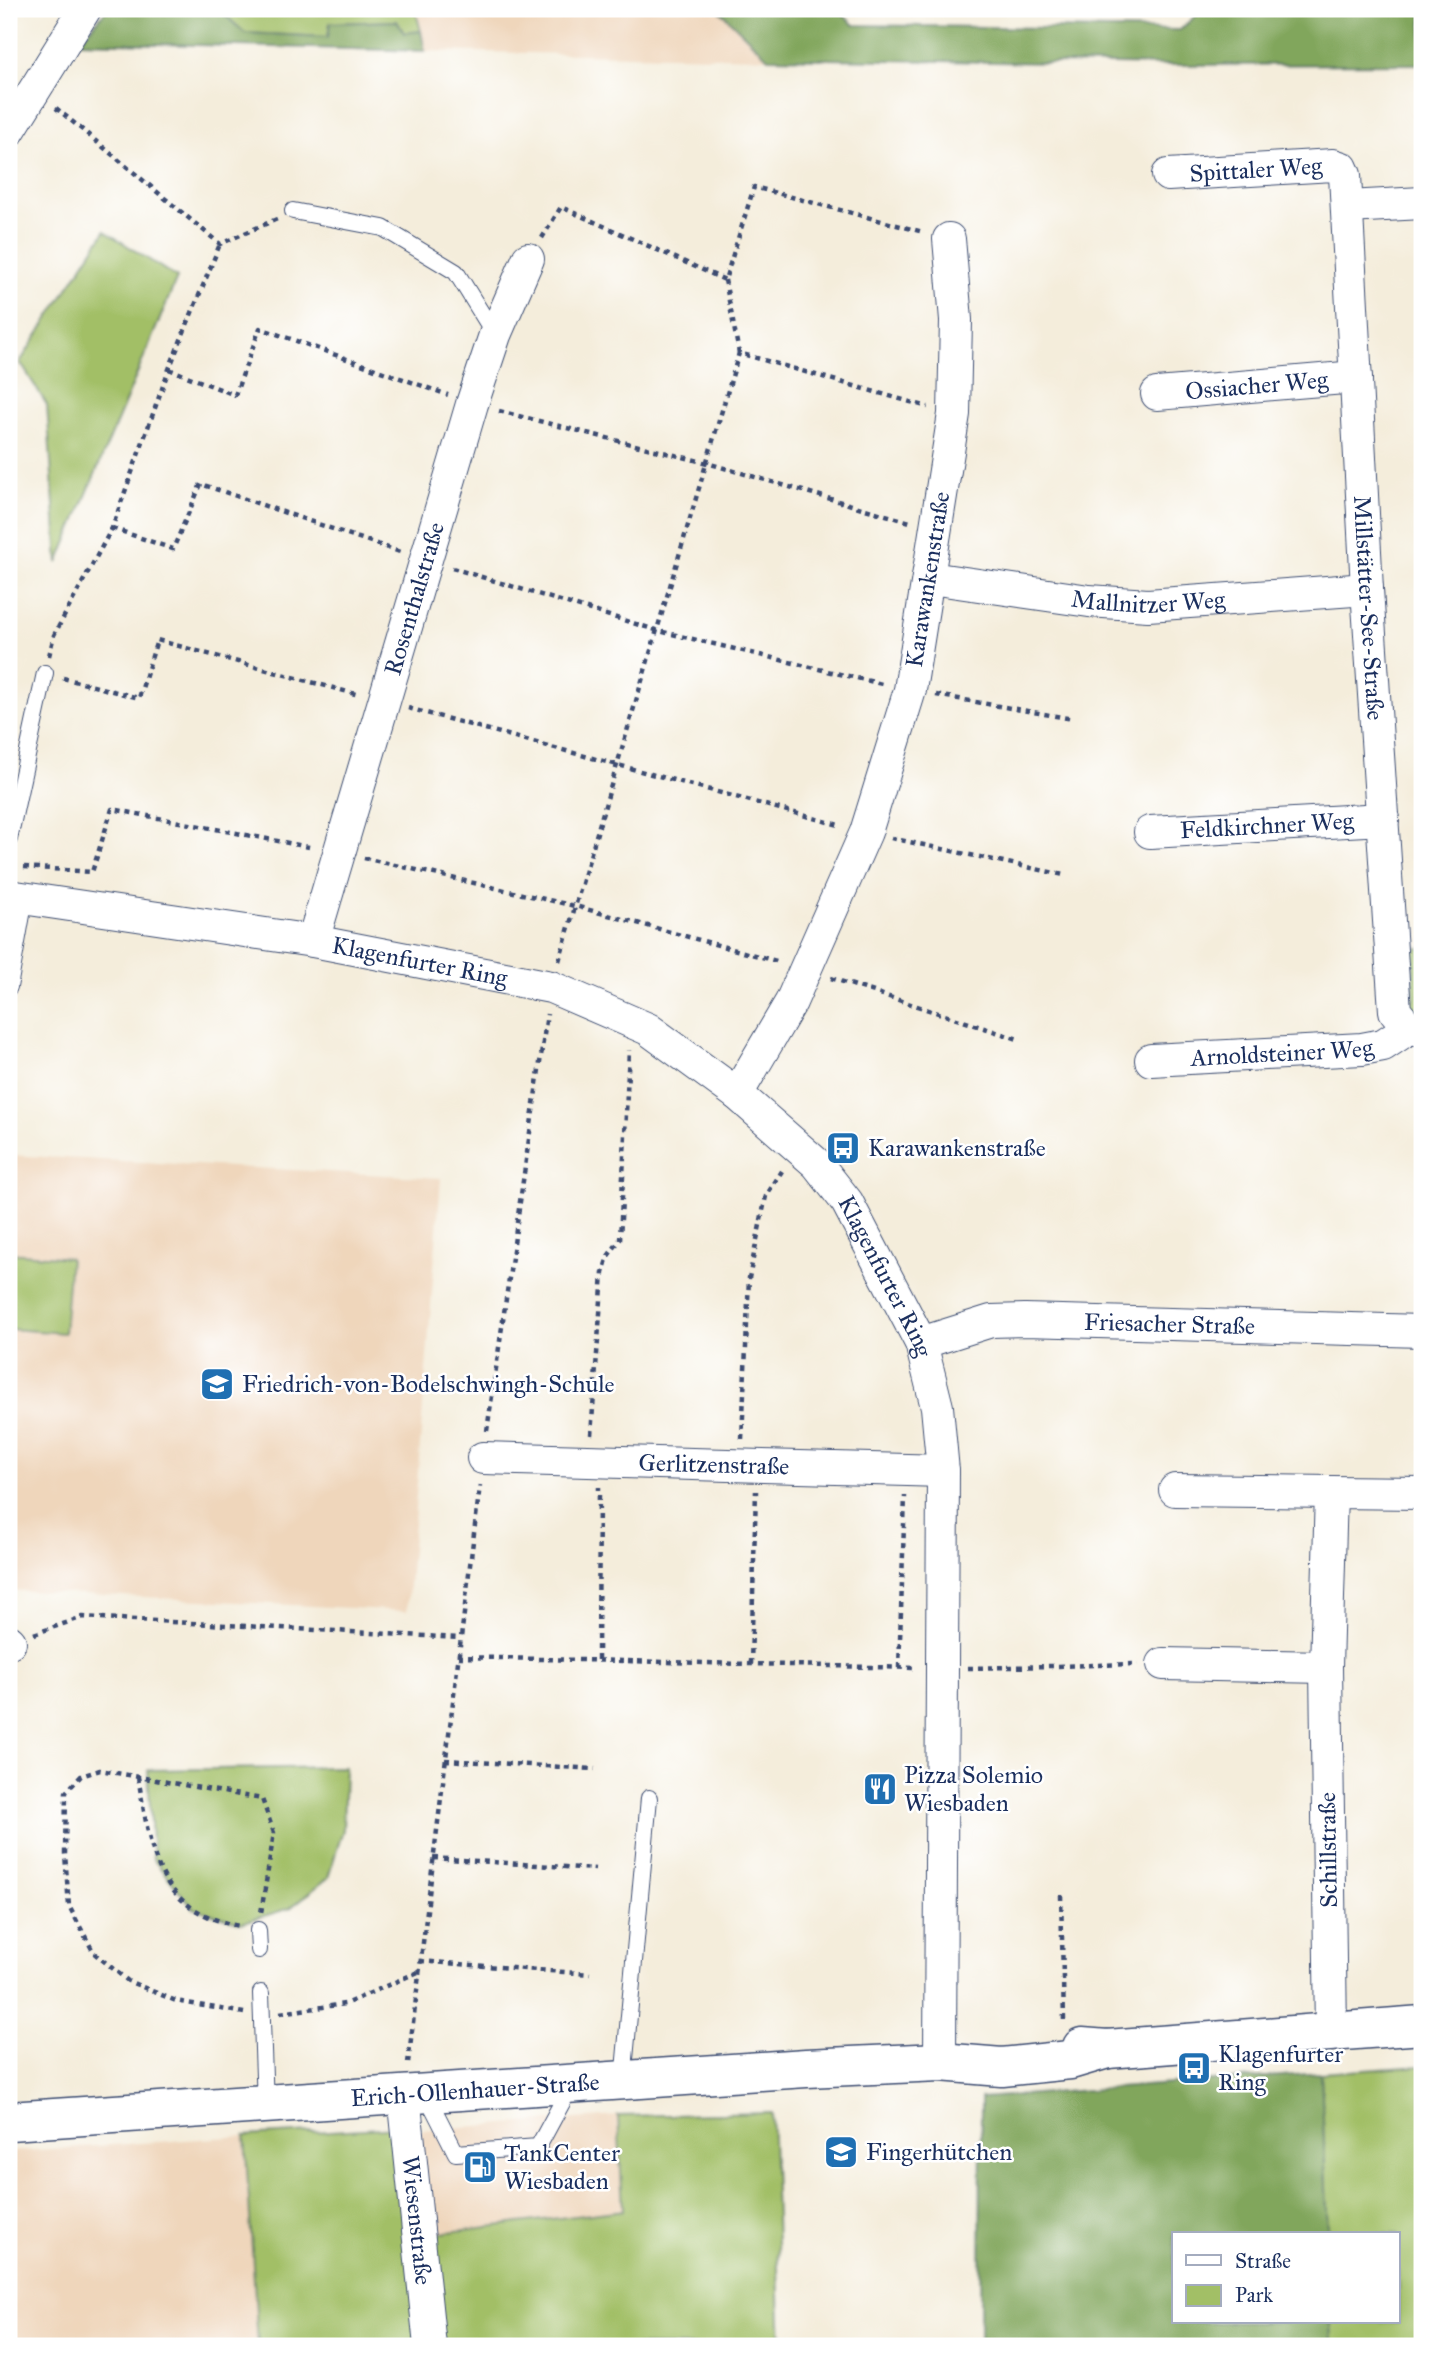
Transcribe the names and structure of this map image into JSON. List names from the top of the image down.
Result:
{
  "streets": {
    "street": [
      "Spittaler Weg",
      "Ossiacher Weg",
      "Karawankenstraße",
      "Rosenthalstraße",
      "Mallnitzer Weg",
      "Millstätter-See-Straße",
      "Feldkirchner Weg",
      "Klagenfurter Ring",
      "Arnoldsteiner Weg",
      "Friesacher Straße",
      "Gerlitzenstraße",
      "Schillstraße",
      "Erich-Ollenhauer-Straße",
      "Wiesenstraße"
    ]
  },
  "crossings": [
    ["Spittaler Weg", "Millstätter-See-Straße"],
    ["Ossiacher Weg", "Millstätter-See-Straße"],
    ["Karawankenstraße", "Mallnitzer Weg"],
    ["Karawankenstraße", "Klagenfurter Ring"],
    ["Rosenthalstraße", "Klagenfurter Ring"],
    ["Mallnitzer Weg", "Millstätter-See-Straße"],
    ["Millstätter-See-Straße", "Feldkirchner Weg"],
    ["Millstätter-See-Straße", "Arnoldsteiner Weg"],
    ["Klagenfurter Ring", "Friesacher Straße"],
    ["Klagenfurter Ring", "Gerlitzenstraße"],
    ["Klagenfurter Ring", "Erich-Ollenhauer-Straße"],
    ["Schillstraße", "Erich-Ollenhauer-Straße"],
    ["Erich-Ollenhauer-Straße", "Wiesenstraße"]
  ],
  "places": {
    "bus stop": ["Karawankenstraße", "Klagenfurter Ring"],
    "school or university": ["Friedrich-von-Bodelschwingh-Schule", "Fingerhütchen"],
    "restaurant": ["Pizza Solemio Wiesbaden"],
    "fuel station": ["TankCenter Wiesbaden"]
  },
  "legend": ["Straße", "Park"]
}
